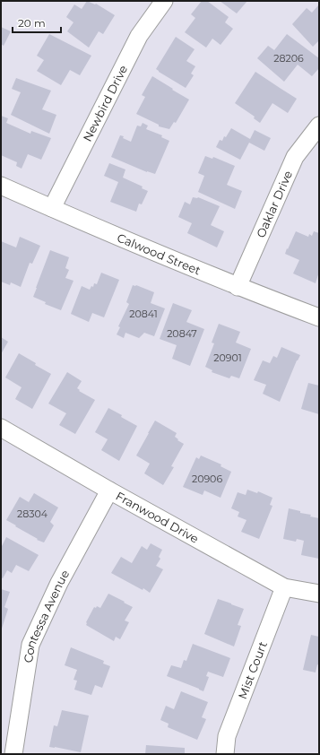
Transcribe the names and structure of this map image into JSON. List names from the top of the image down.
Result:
{
  "streets": {
    "street": [
      "Newbird Drive",
      "Oaklar Drive",
      "Calwood Street",
      "Franwood Drive",
      "Contessa Avenue",
      "Mist Court"
    ]
  },
  "crossings": [
    ["Newbird Drive", "Calwood Street"],
    ["Oaklar Drive", "Calwood Street"],
    ["Franwood Drive", "Contessa Avenue"],
    ["Franwood Drive", "Mist Court"]
  ],
  "house_numbers": [
    "28206",
    "20841",
    "20847",
    "20901",
    "20906",
    "28304"
  ],
  "scale_bar": "20 m"
}
